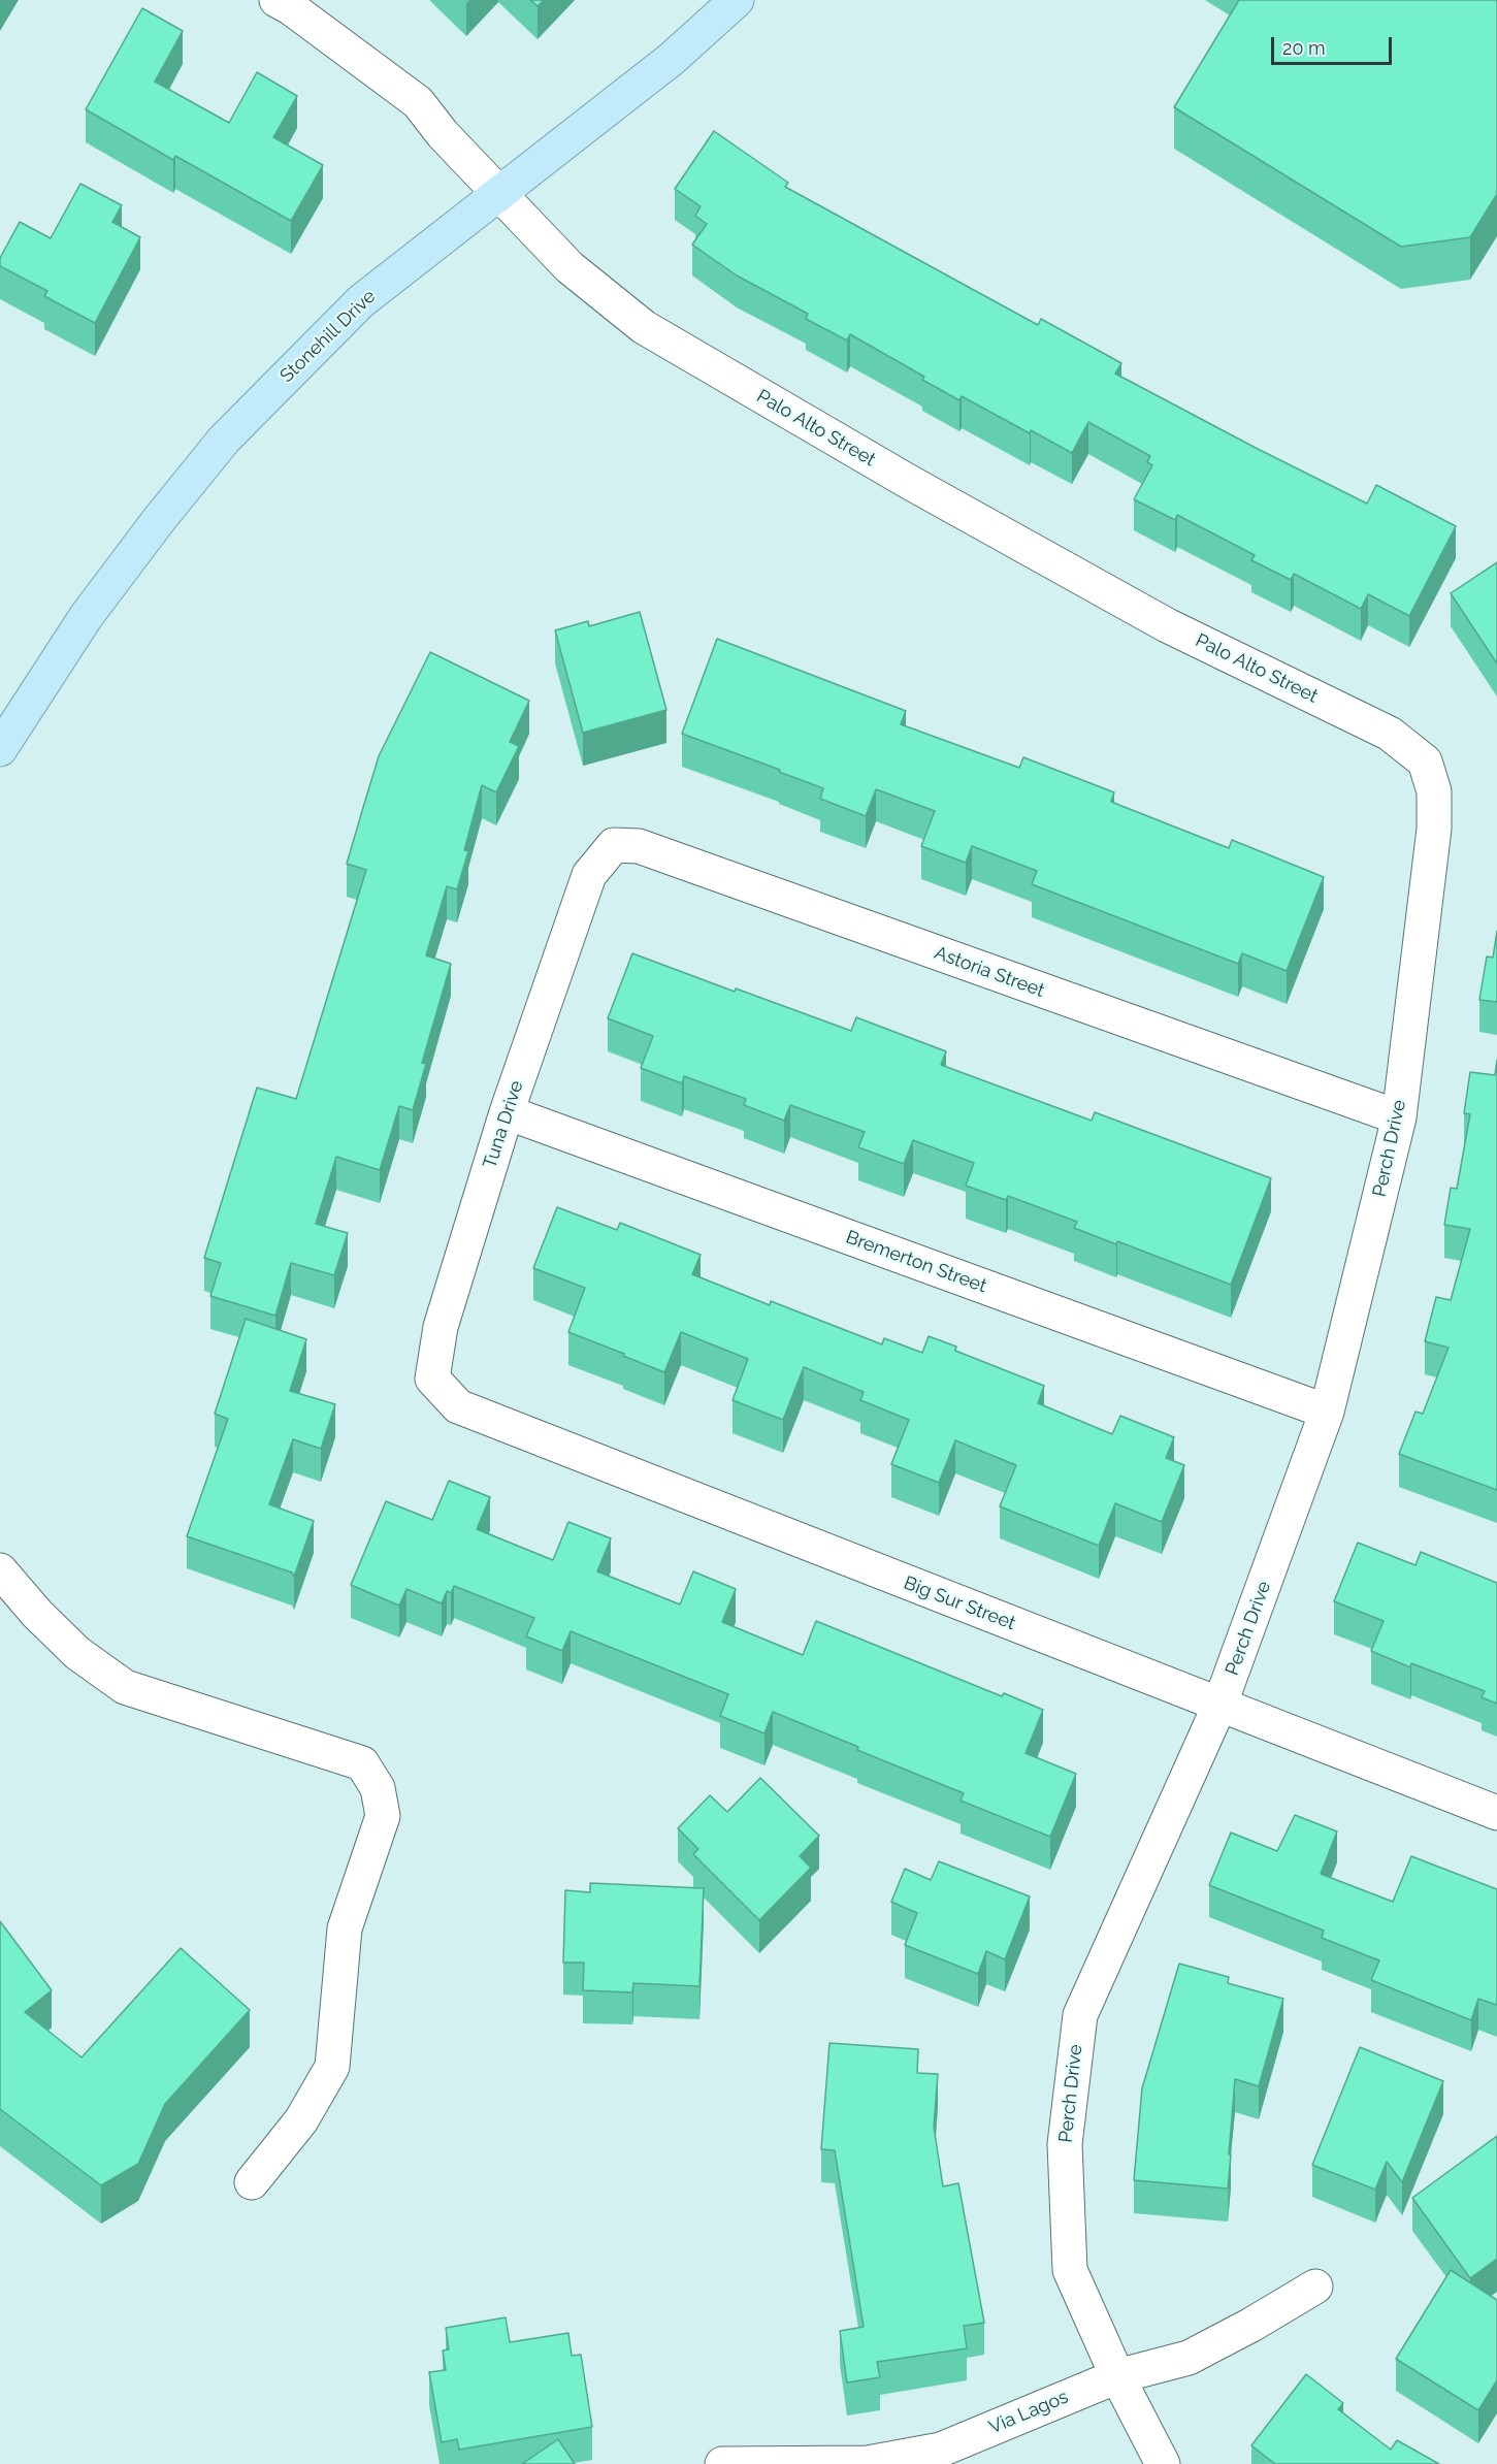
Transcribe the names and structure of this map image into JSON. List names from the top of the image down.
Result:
{
  "streets": {
    "main road": ["Stonehill Drive"],
    "street": [
      "Palo Alto Street",
      "Astoria Street",
      "Tuna Drive",
      "Perch Drive",
      "Bremerton Street",
      "Big Sur Street",
      "Via Lagos"
    ]
  },
  "crossings": [
    ["Stonehill Drive", "Palo Alto Street"],
    ["Palo Alto Street", "Perch Drive"],
    ["Astoria Street", "Tuna Drive"],
    ["Astoria Street", "Perch Drive"],
    ["Tuna Drive", "Bremerton Street"],
    ["Tuna Drive", "Big Sur Street"],
    ["Perch Drive", "Bremerton Street"],
    ["Perch Drive", "Big Sur Street"],
    ["Perch Drive", "Via Lagos"]
  ],
  "scale_bar": "20 m"
}
